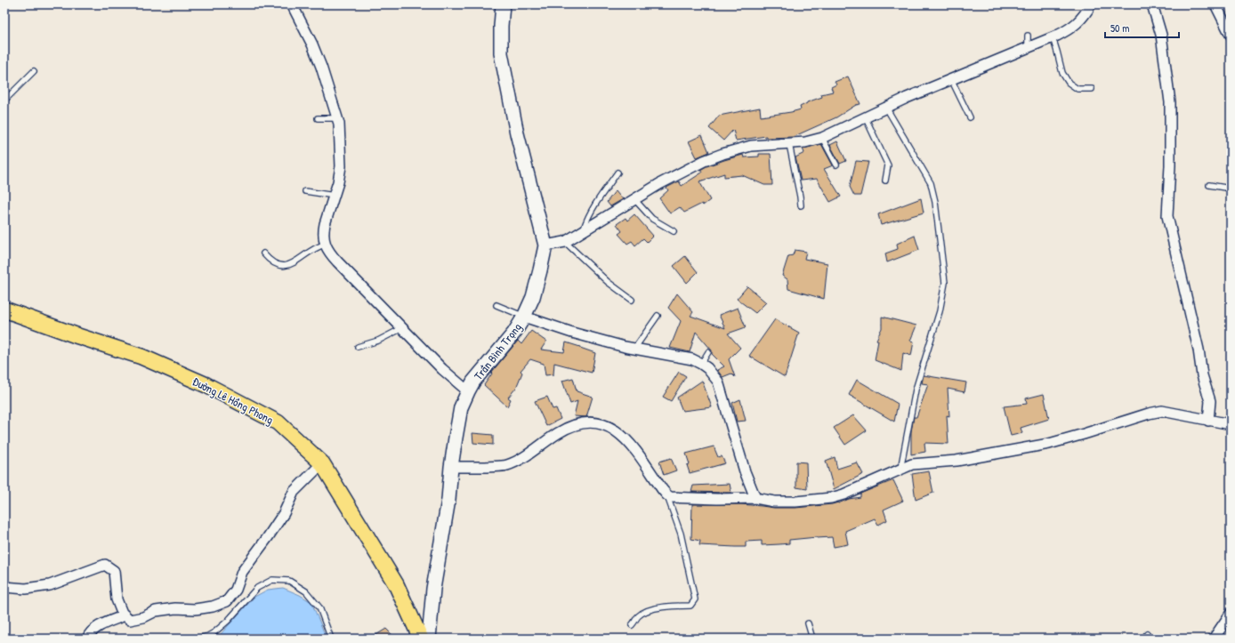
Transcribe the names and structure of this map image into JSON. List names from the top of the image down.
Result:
{
  "streets": {
    "main road": ["Đường Lê Hồng Phong"],
    "street": ["Trần Bình Trọng"]
  },
  "scale_bar": "50 m"
}
